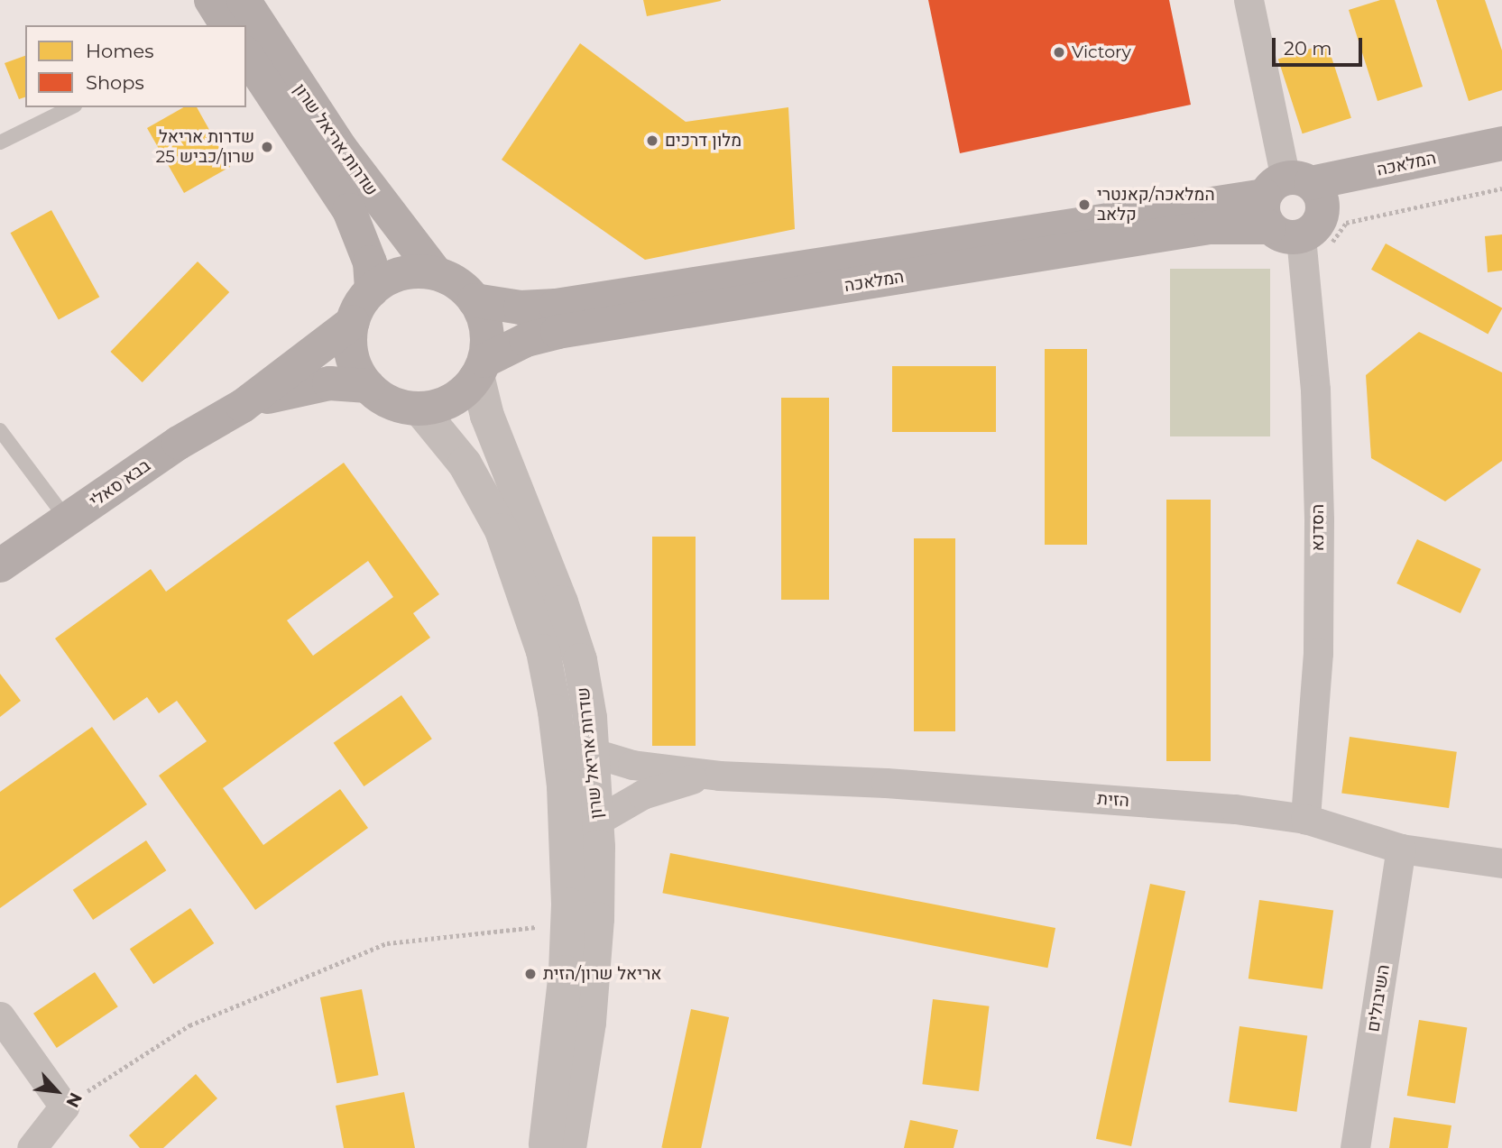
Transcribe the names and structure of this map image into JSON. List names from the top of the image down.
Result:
{
  "streets": {
    "main road": ["שדרות אריאל שרון", "המלאכה", "בבא סאלי"],
    "street": ["הסדנא", "הזית", "השיבולים"]
  },
  "crossings": [
    ["שדרות אריאל שרון", "המלאכה"],
    ["שדרות אריאל שרון", "בבא סאלי"],
    ["שדרות אריאל שרון", "הזית"],
    ["המלאכה", "בבא סאלי"],
    ["המלאכה", "הסדנא"],
    ["הסדנא", "הזית"],
    ["הזית", "השיבולים"]
  ],
  "places": [
    "Victory",
    "מלון דרכים",
    "שדרות אריאל שרון/כביש 25",
    "המלאכה/קאנטרי קלאב",
    "אריאל שרון/הזית"
  ],
  "legend": ["Homes", "Shops"],
  "scale_bar": "20 m",
  "north": "bottom right"
}
